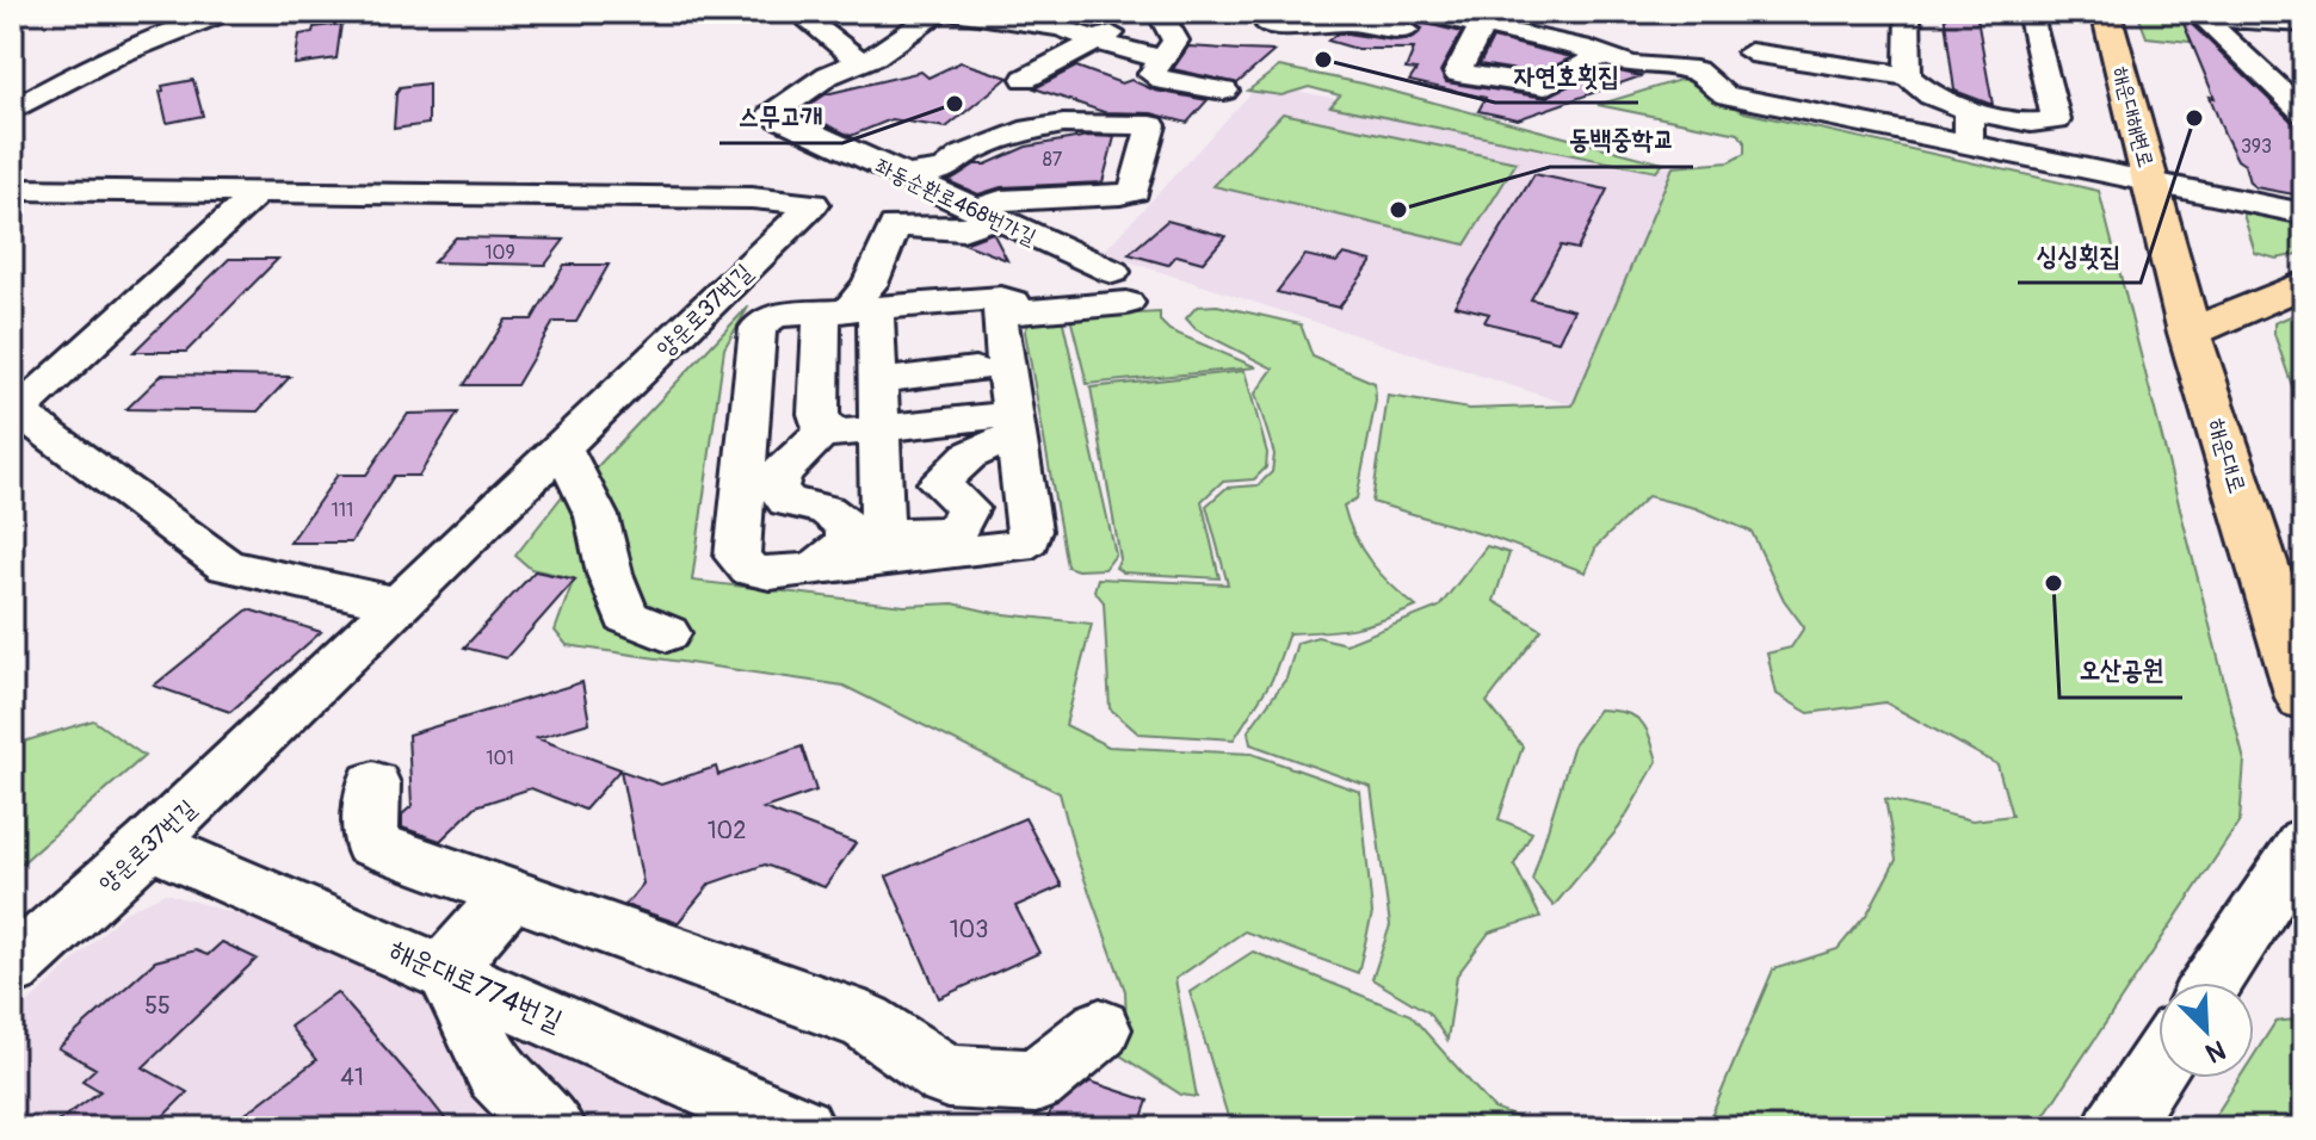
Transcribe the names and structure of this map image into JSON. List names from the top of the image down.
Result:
{
  "streets": {
    "main road": ["해운대해변로", "해운대로"],
    "street": ["좌동순환로468번가길", "양운로37번길", "해운대로774번길"]
  },
  "crossings": [
    ["해운대해변로", "해운대로"],
    ["좌동순환로468번가길", "양운로37번길"],
    ["양운로37번길", "해운대로774번길"]
  ],
  "places": [
    "자연호횟집",
    "스무고개",
    "싱싱횟집",
    "동백중학교",
    "오산공원"
  ],
  "house_numbers": [
    "393",
    "87",
    "109",
    "111",
    "101",
    "102",
    "103",
    "55",
    "41"
  ],
  "north": "bottom right"
}
